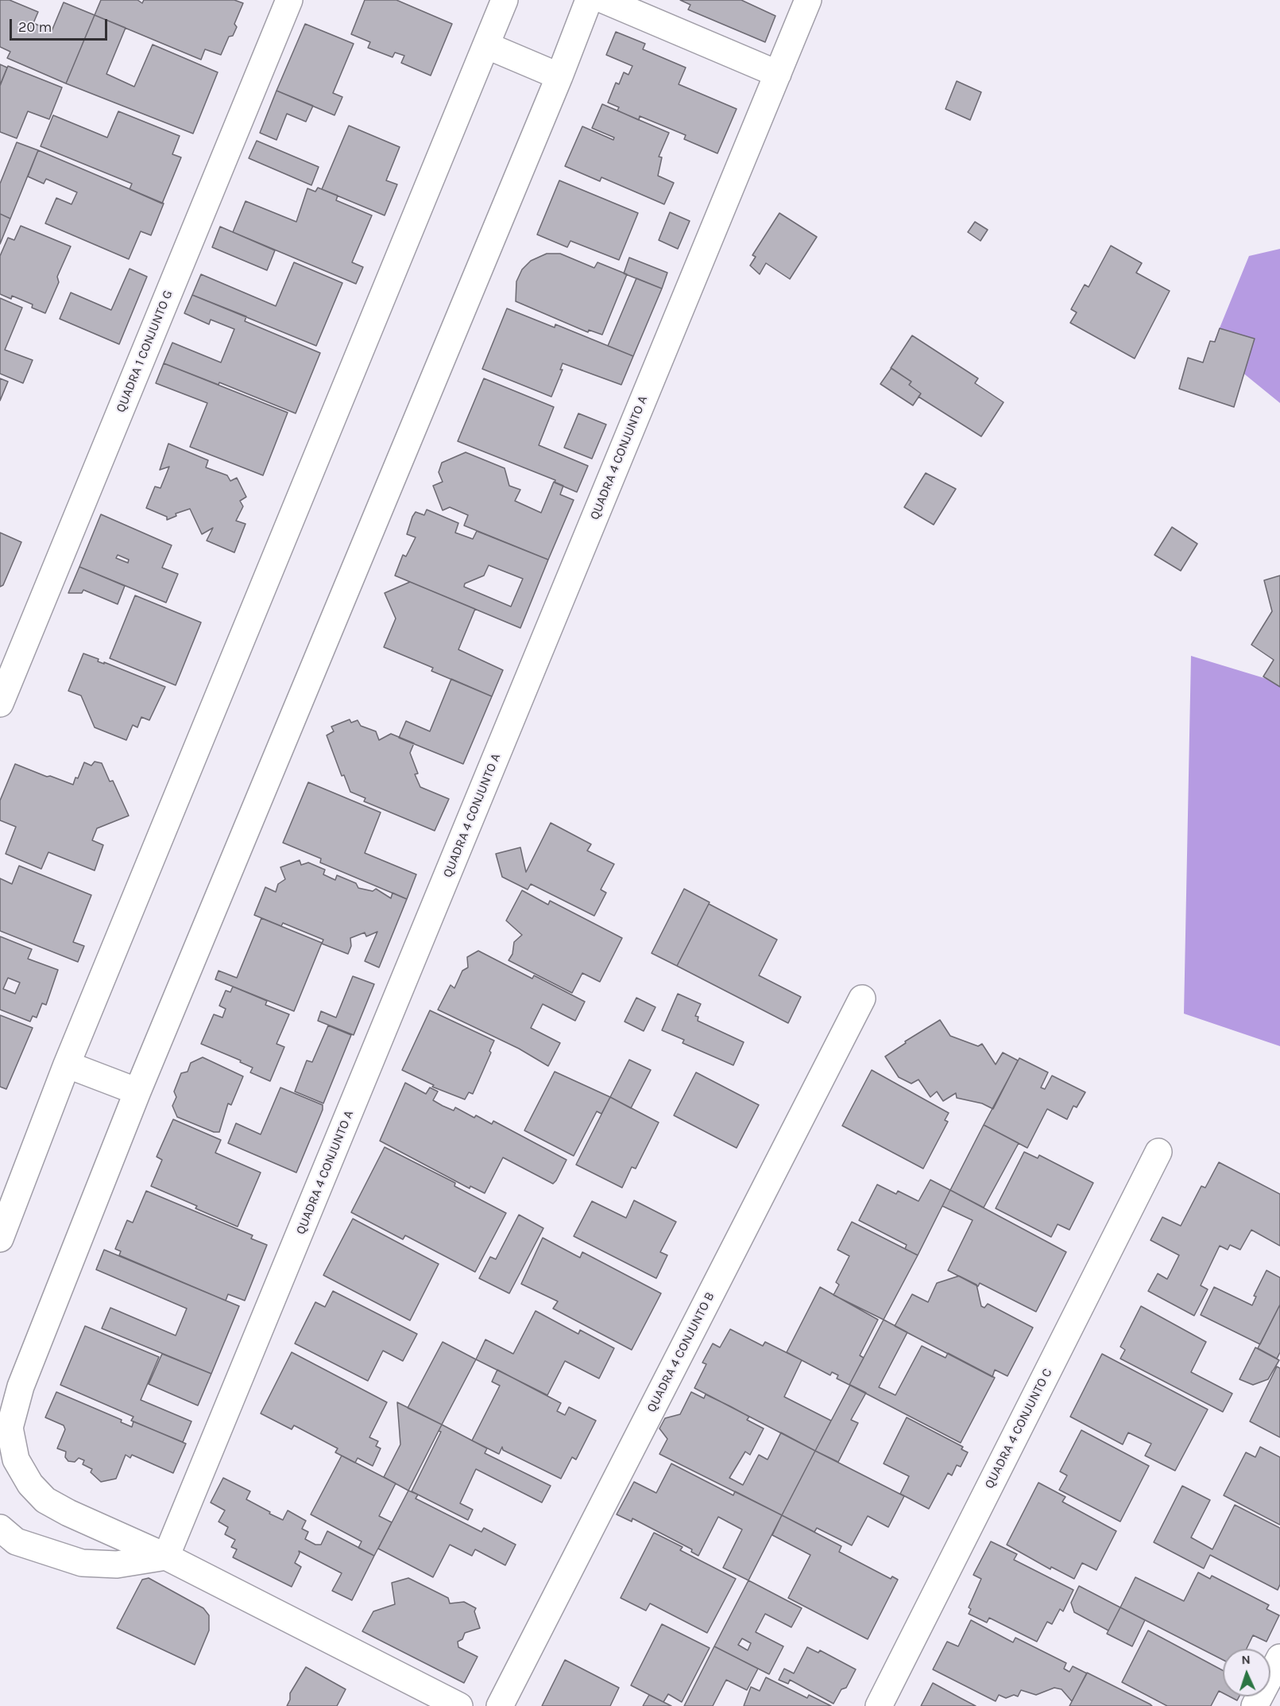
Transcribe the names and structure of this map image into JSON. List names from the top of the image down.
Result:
{
  "streets": {
    "street": [
      "QUADRA 1 CONJUNTO G",
      "QUADRA 4 CONJUNTO A",
      "QUADRA 4 CONJUNTO B",
      "QUADRA 4 CONJUNTO C"
    ]
  },
  "scale_bar": "20 m",
  "north": "top"
}
